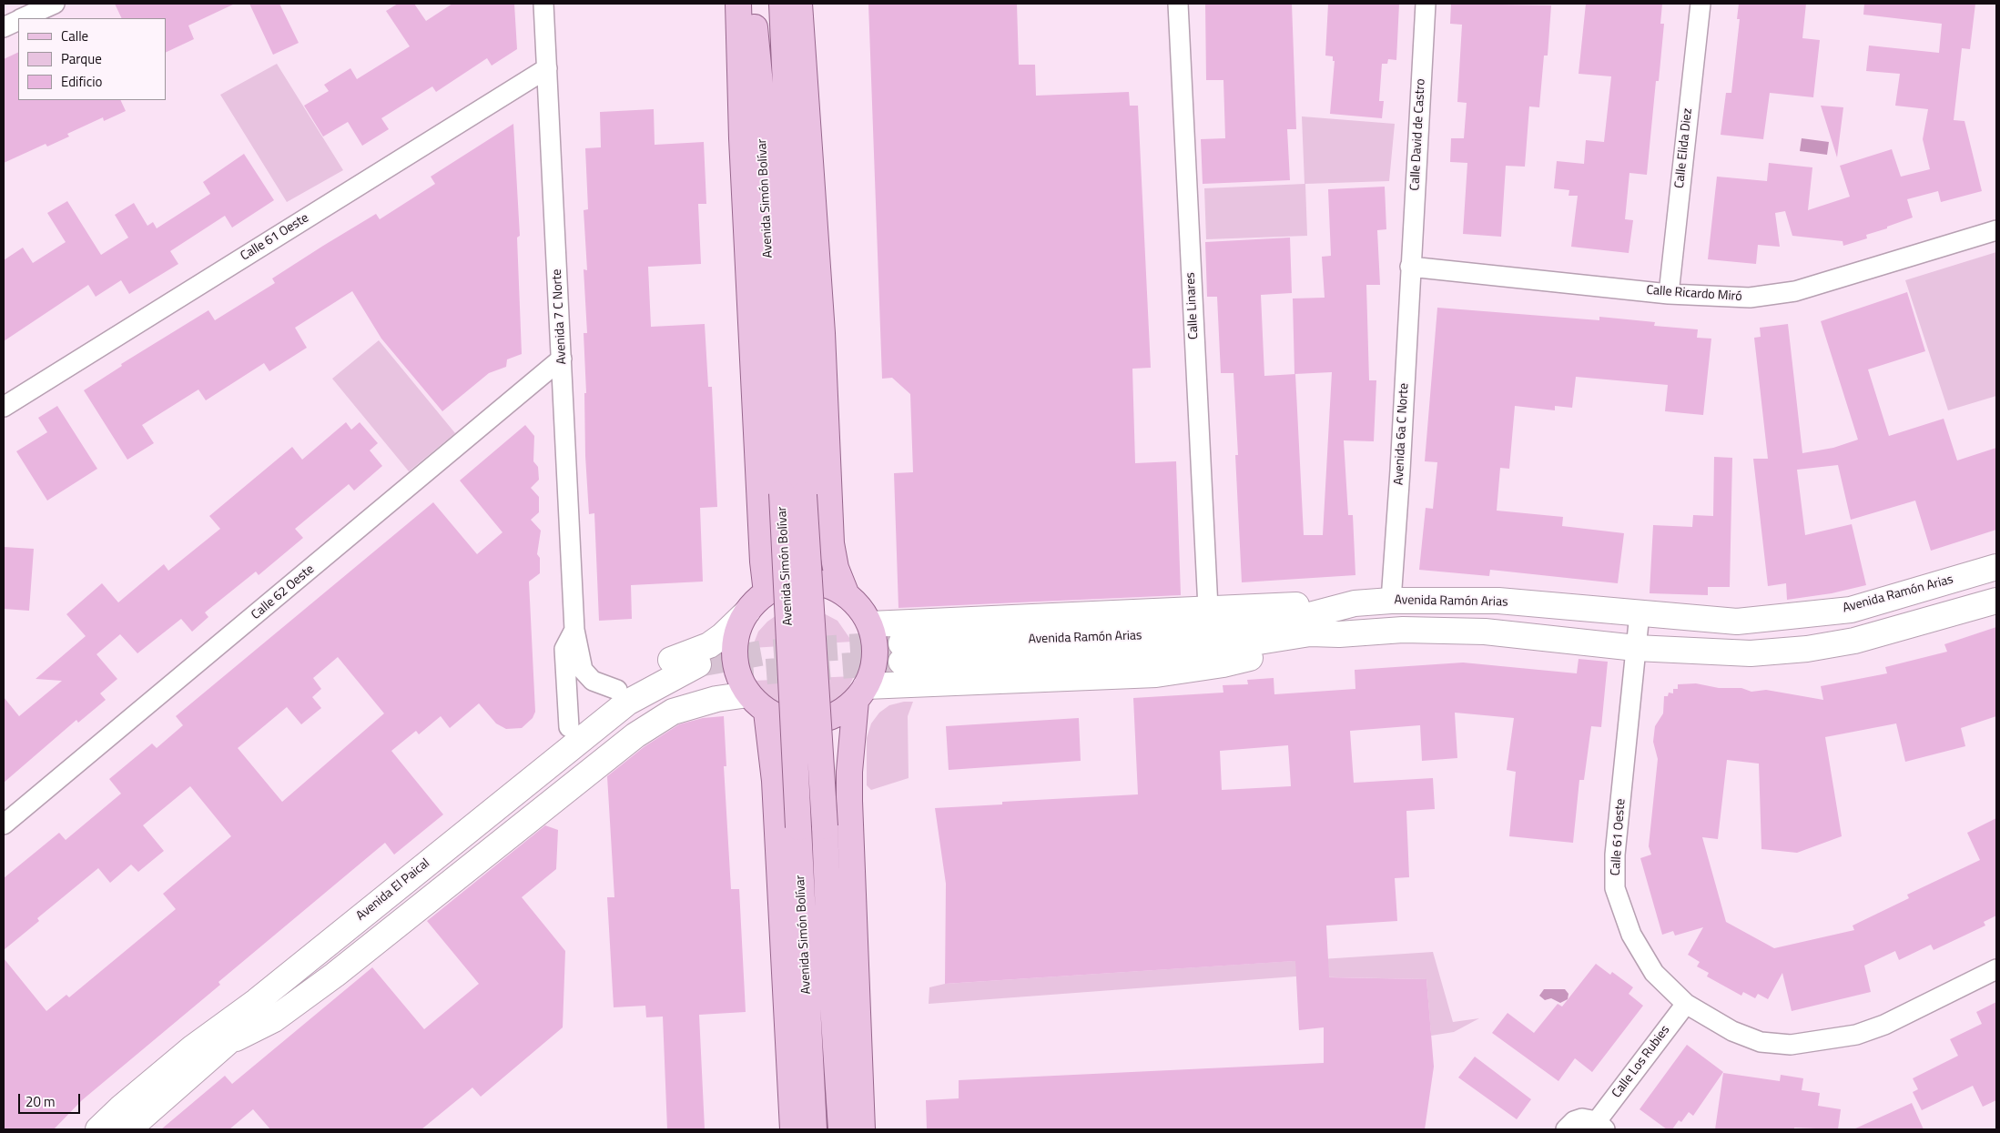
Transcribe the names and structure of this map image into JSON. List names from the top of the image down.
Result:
{
  "streets": {
    "main road": ["Avenida Simón Bolívar", "Avenida Ramón Arias", "Avenida El Paical"],
    "street": [
      "Calle David de Castro",
      "Calle Elida Diez",
      "Calle 61 Oeste",
      "Calle Ricardo Miró",
      "Calle Linares",
      "Avenida 7 C Norte",
      "Avenida 6a C Norte",
      "Calle 62 Oeste",
      "Calle Los Rubies"
    ]
  },
  "crossings": [
    ["Calle David de Castro", "Calle Ricardo Miró"],
    ["Calle David de Castro", "Avenida 6a C Norte"],
    ["Calle Elida Diez", "Calle Ricardo Miró"],
    ["Calle 61 Oeste", "Avenida 7 C Norte"],
    ["Calle 61 Oeste", "Avenida Ramón Arias"],
    ["Calle 61 Oeste", "Calle Los Rubies"],
    ["Calle Ricardo Miró", "Avenida 6a C Norte"],
    ["Avenida 7 C Norte", "Calle 62 Oeste"],
    ["Avenida 6a C Norte", "Avenida Ramón Arias"]
  ],
  "legend": ["Calle", "Parque", "Edificio"],
  "scale_bar": "20 m"
}
